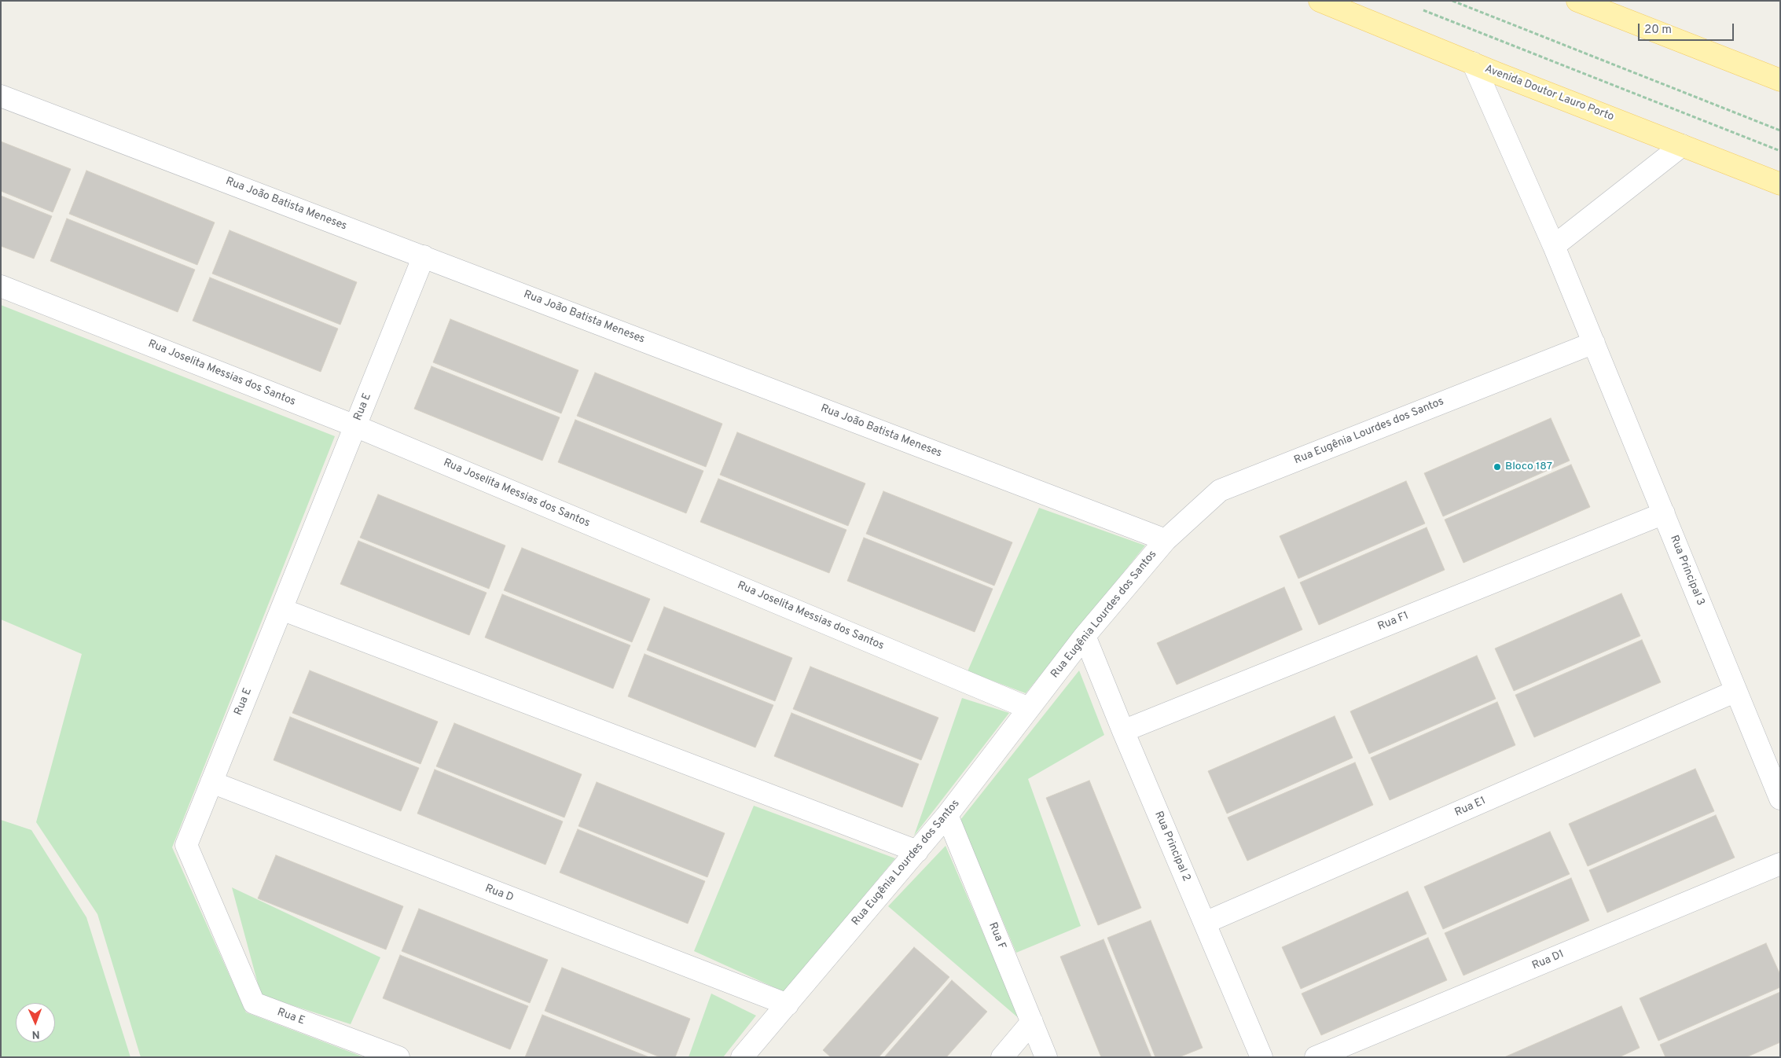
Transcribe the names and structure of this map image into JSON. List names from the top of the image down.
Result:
{
  "streets": {
    "main road": ["Avenida Doutor Lauro Porto"],
    "street": [
      "Rua João Batista Meneses",
      "Rua Joselita Messias dos Santos",
      "Rua E",
      "Rua Eugênia Lourdes dos Santos",
      "Rua Principal 3",
      "Rua F1",
      "Rua E1",
      "Rua Principal 2",
      "Rua D",
      "Rua F",
      "Rua D1"
    ]
  },
  "crossings": [
    ["Avenida Doutor Lauro Porto", "Rua Principal 3"],
    ["Rua João Batista Meneses", "Rua E"],
    ["Rua João Batista Meneses", "Rua Eugênia Lourdes dos Santos"],
    ["Rua Joselita Messias dos Santos", "Rua E"],
    ["Rua Joselita Messias dos Santos", "Rua Eugênia Lourdes dos Santos"],
    ["Rua E", "Rua D"],
    ["Rua Eugênia Lourdes dos Santos", "Rua Principal 3"],
    ["Rua Eugênia Lourdes dos Santos", "Rua Principal 2"],
    ["Rua Eugênia Lourdes dos Santos", "Rua D"],
    ["Rua Eugênia Lourdes dos Santos", "Rua F"],
    ["Rua Principal 3", "Rua F1"],
    ["Rua Principal 3", "Rua E1"],
    ["Rua F1", "Rua Principal 2"],
    ["Rua E1", "Rua Principal 2"]
  ],
  "places": ["Bloco 187"],
  "scale_bar": "20 m",
  "north": "bottom"
}
